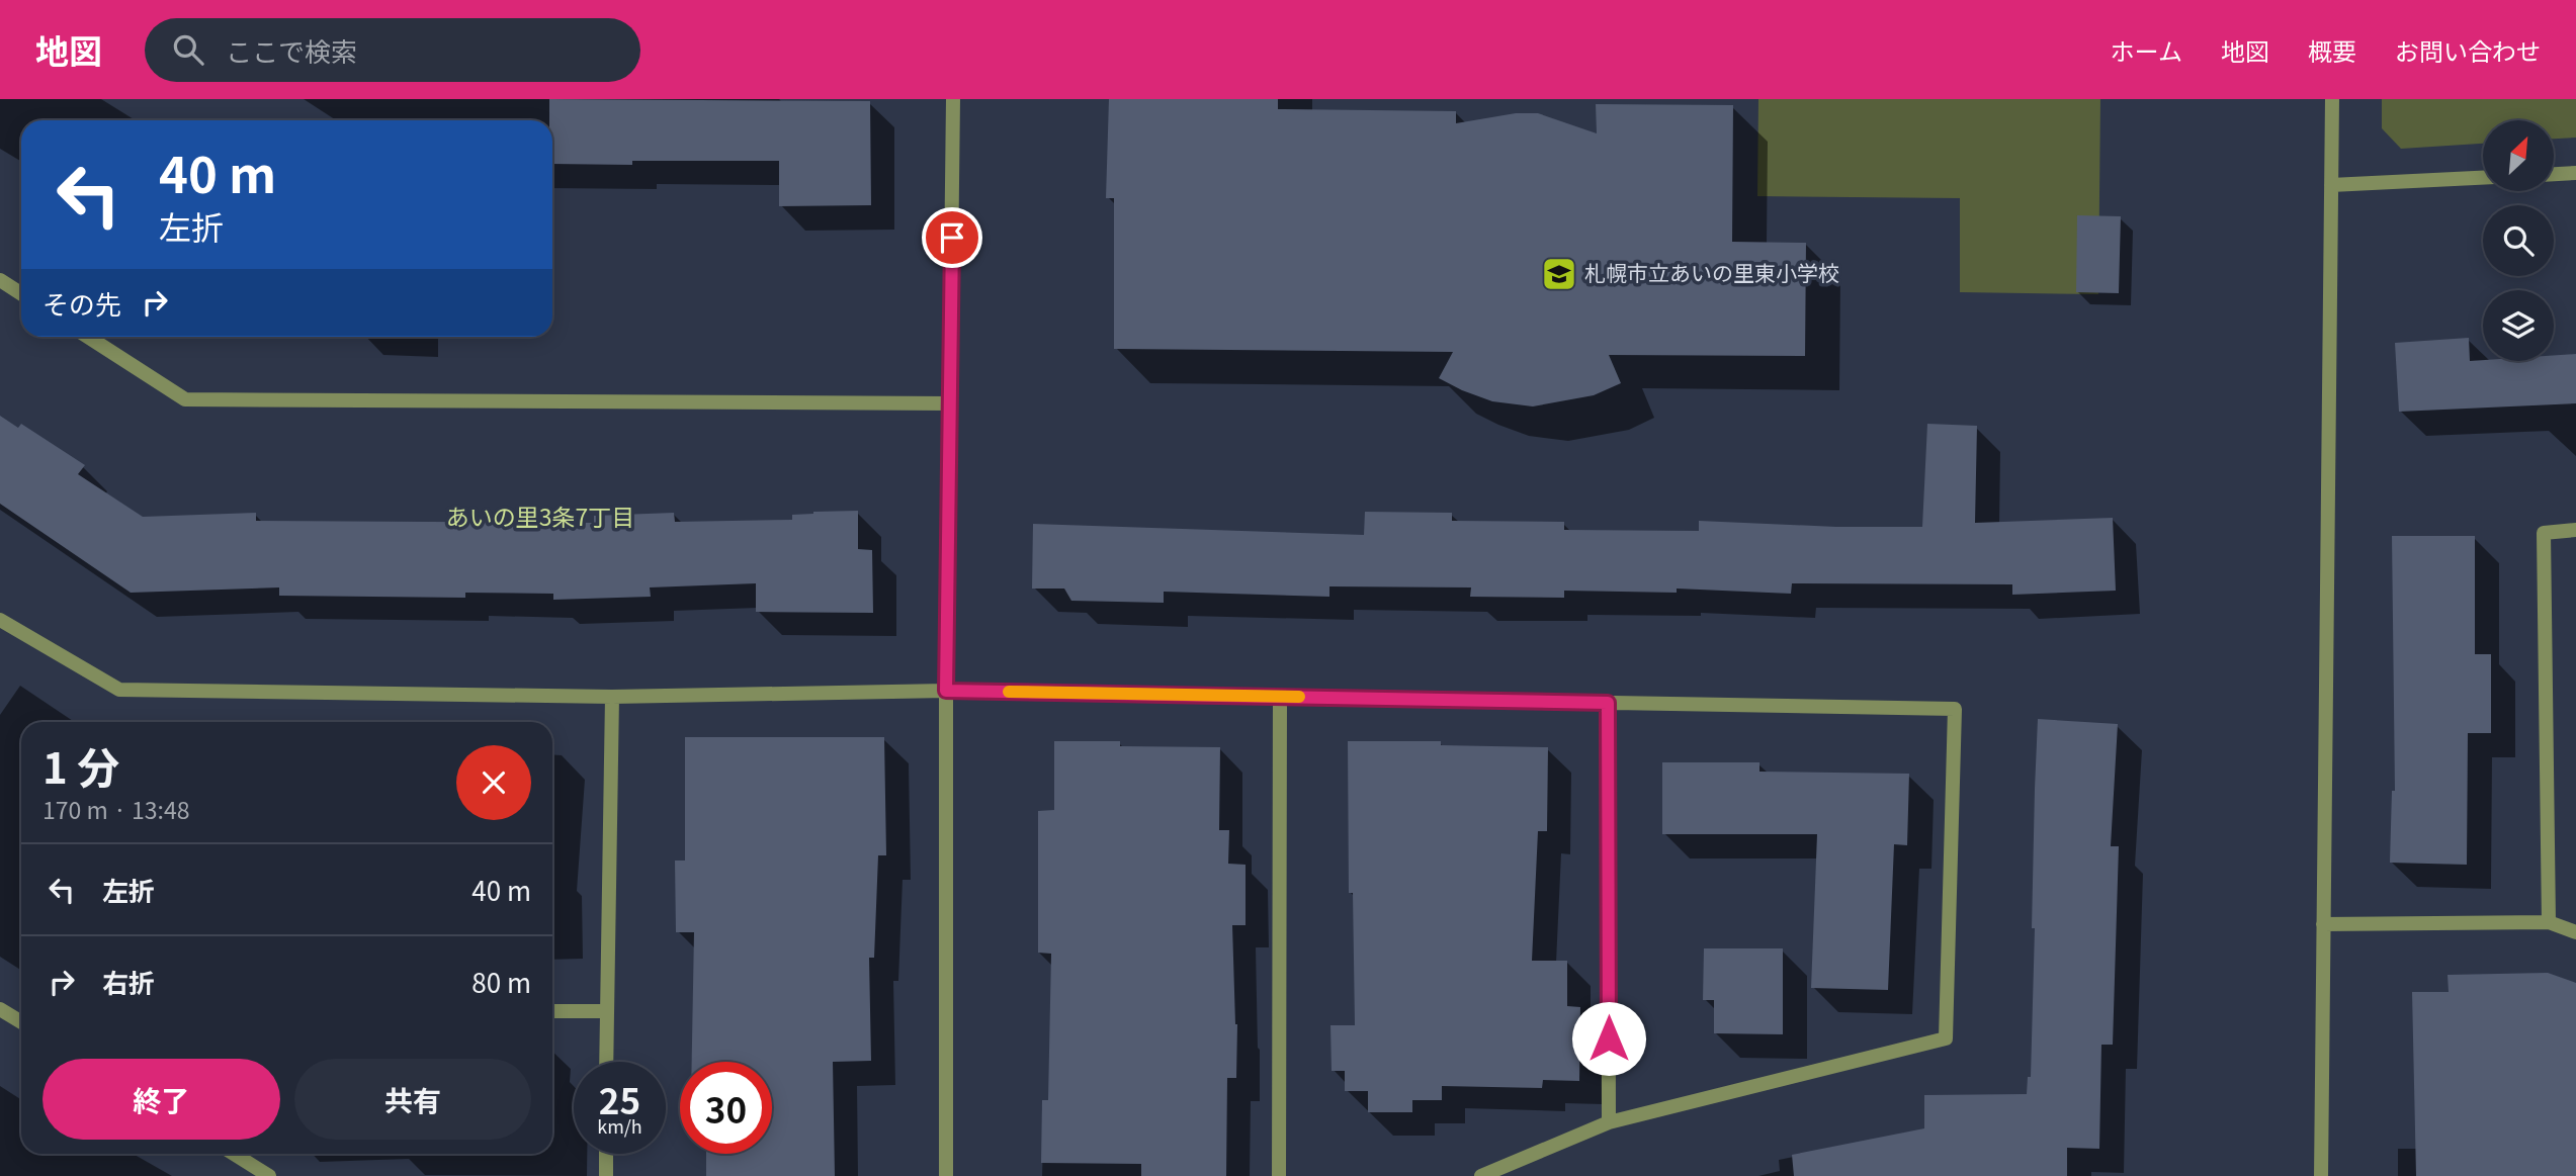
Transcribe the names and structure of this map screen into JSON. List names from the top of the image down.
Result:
{
  "districts": ["あいの里3条7丁目"],
  "places": {
    "school or university": ["札幌市立あいの里東小学校"]
  },
  "north": "top right",
  "page": {
    "header": "地図",
    "search": "ここで検索",
    "nav": [
      "ホーム",
      "地図",
      "概要",
      "お問い合わせ"
    ],
    "turn": ["40 m", "左折"],
    "then": "その先",
    "heading": ["1 分", "170 m · 13:48"],
    "list": [
      {
        "name": "左折",
        "value": "40 m"
      },
      {
        "name": "右折",
        "value": "80 m"
      }
    ],
    "buttons": ["終了", "共有"],
    "speed": "25 km/h",
    "limit": "30"
  }
}
